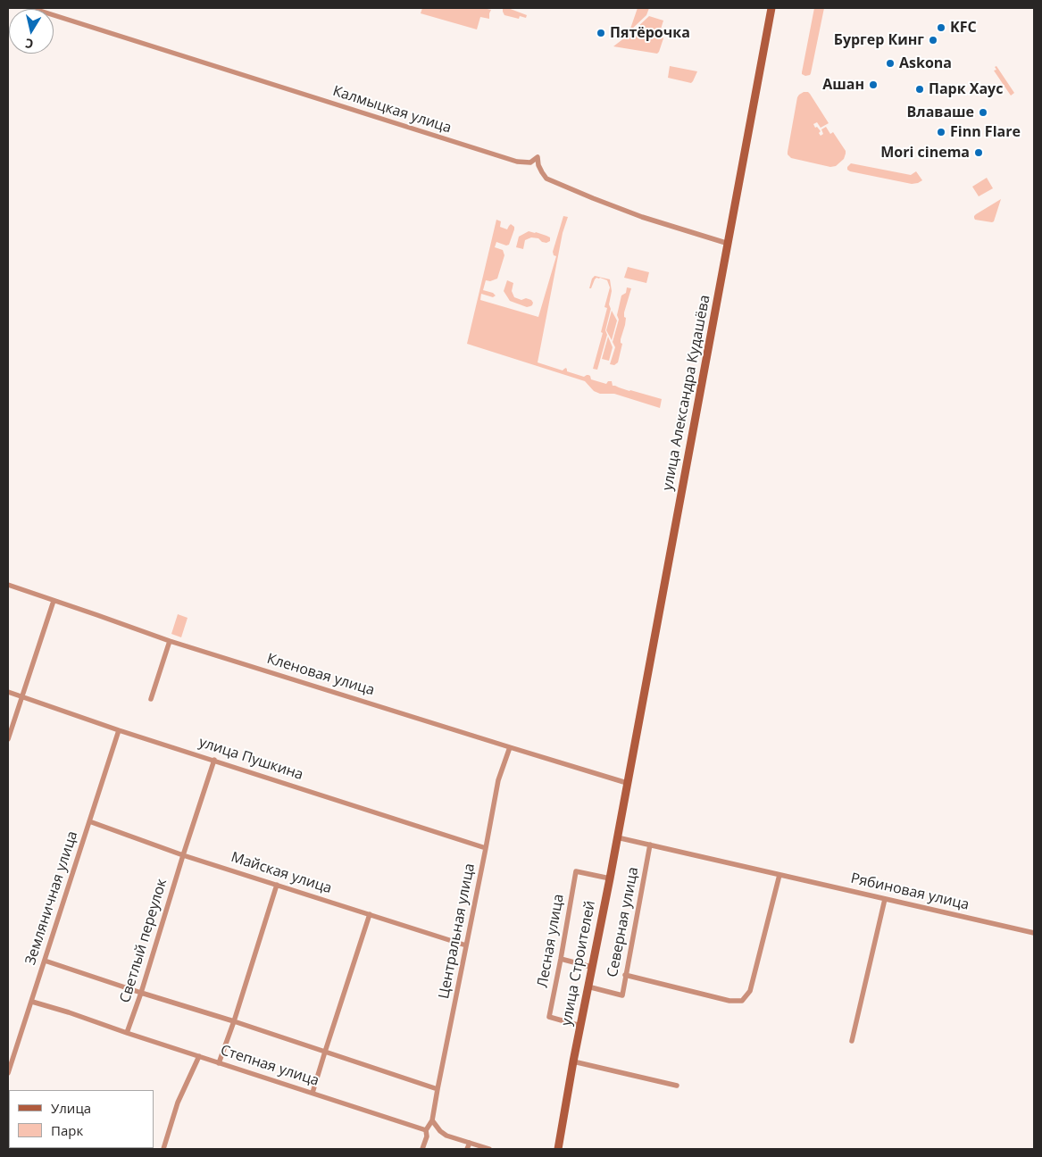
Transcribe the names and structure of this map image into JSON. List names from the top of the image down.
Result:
{
  "streets": {
    "main road": ["улица Александра Кудашёва", "улица Строителей"],
    "street": [
      "Калмыцкая улица",
      "Кленовая улица",
      "улица Пушкина",
      "Майская улица",
      "Рябиновая улица",
      "Земляничная улица",
      "Северная улица",
      "Центральная улица",
      "Светлый переулок",
      "Лесная улица",
      "Степная улица"
    ]
  },
  "crossings": [
    ["Калмыцкая улица", "улица Александра Кудашёва"],
    ["улица Александра Кудашёва", "Кленовая улица"],
    ["улица Александра Кудашёва", "улица Строителей"],
    ["Кленовая улица", "Центральная улица"],
    ["Кленовая улица", "улица Строителей"],
    ["улица Пушкина", "Земляничная улица"],
    ["улица Пушкина", "Центральная улица"],
    ["улица Пушкина", "Светлый переулок"],
    ["Майская улица", "Земляничная улица"],
    ["Майская улица", "Центральная улица"],
    ["Майская улица", "Светлый переулок"],
    ["Рябиновая улица", "Северная улица"],
    ["Рябиновая улица", "улица Строителей"],
    ["Земляничная улица", "Степная улица"],
    ["Северная улица", "улица Строителей"],
    ["Светлый переулок", "Степная улица"],
    ["Лесная улица", "улица Строителей"]
  ],
  "places": [
    "KFC",
    "Пятёрочка",
    "Бургер Кинг",
    "Askona",
    "Ашан",
    "Парк Хаус",
    "Влаваше",
    "Finn Flare",
    "Mori cinema"
  ],
  "legend": ["Улица", "Парк"],
  "north": "bottom"
}
